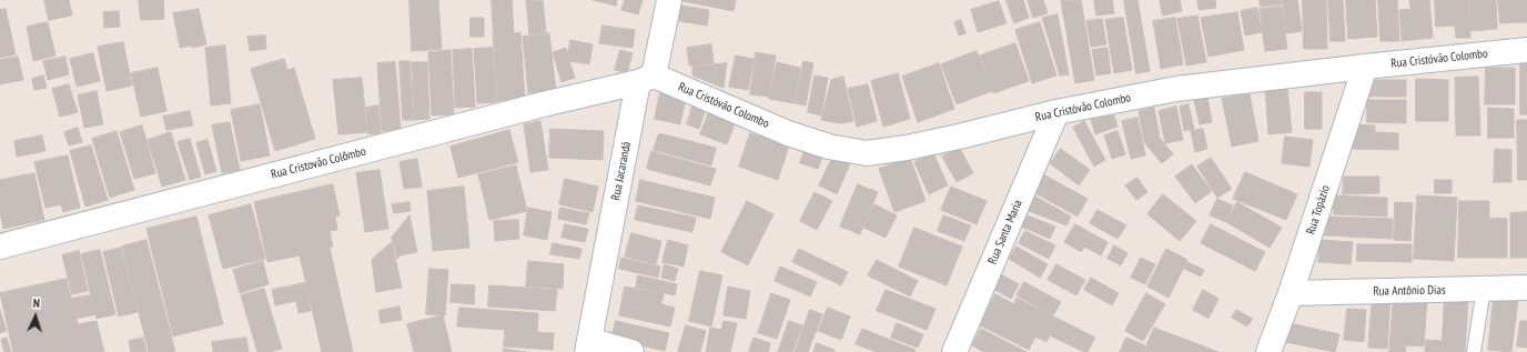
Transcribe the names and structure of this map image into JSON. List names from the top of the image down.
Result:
{
  "streets": {
    "street": [
      "Rua Cristóvão Colombo",
      "Rua Cristovão Colômbo",
      "Rua Jacarandá",
      "Rua Topázio",
      "Rua Santa Maria",
      "Rua Antônio Dias"
    ]
  },
  "crossings": [
    ["Rua Cristóvão Colombo", "Rua Cristovão Colômbo"],
    ["Rua Cristóvão Colombo", "Rua Jacarandá"],
    ["Rua Cristóvão Colombo", "Rua Topázio"],
    ["Rua Cristóvão Colombo", "Rua Santa Maria"],
    ["Rua Cristovão Colômbo", "Rua Jacarandá"],
    ["Rua Topázio", "Rua Antônio Dias"]
  ],
  "north": "top"
}
